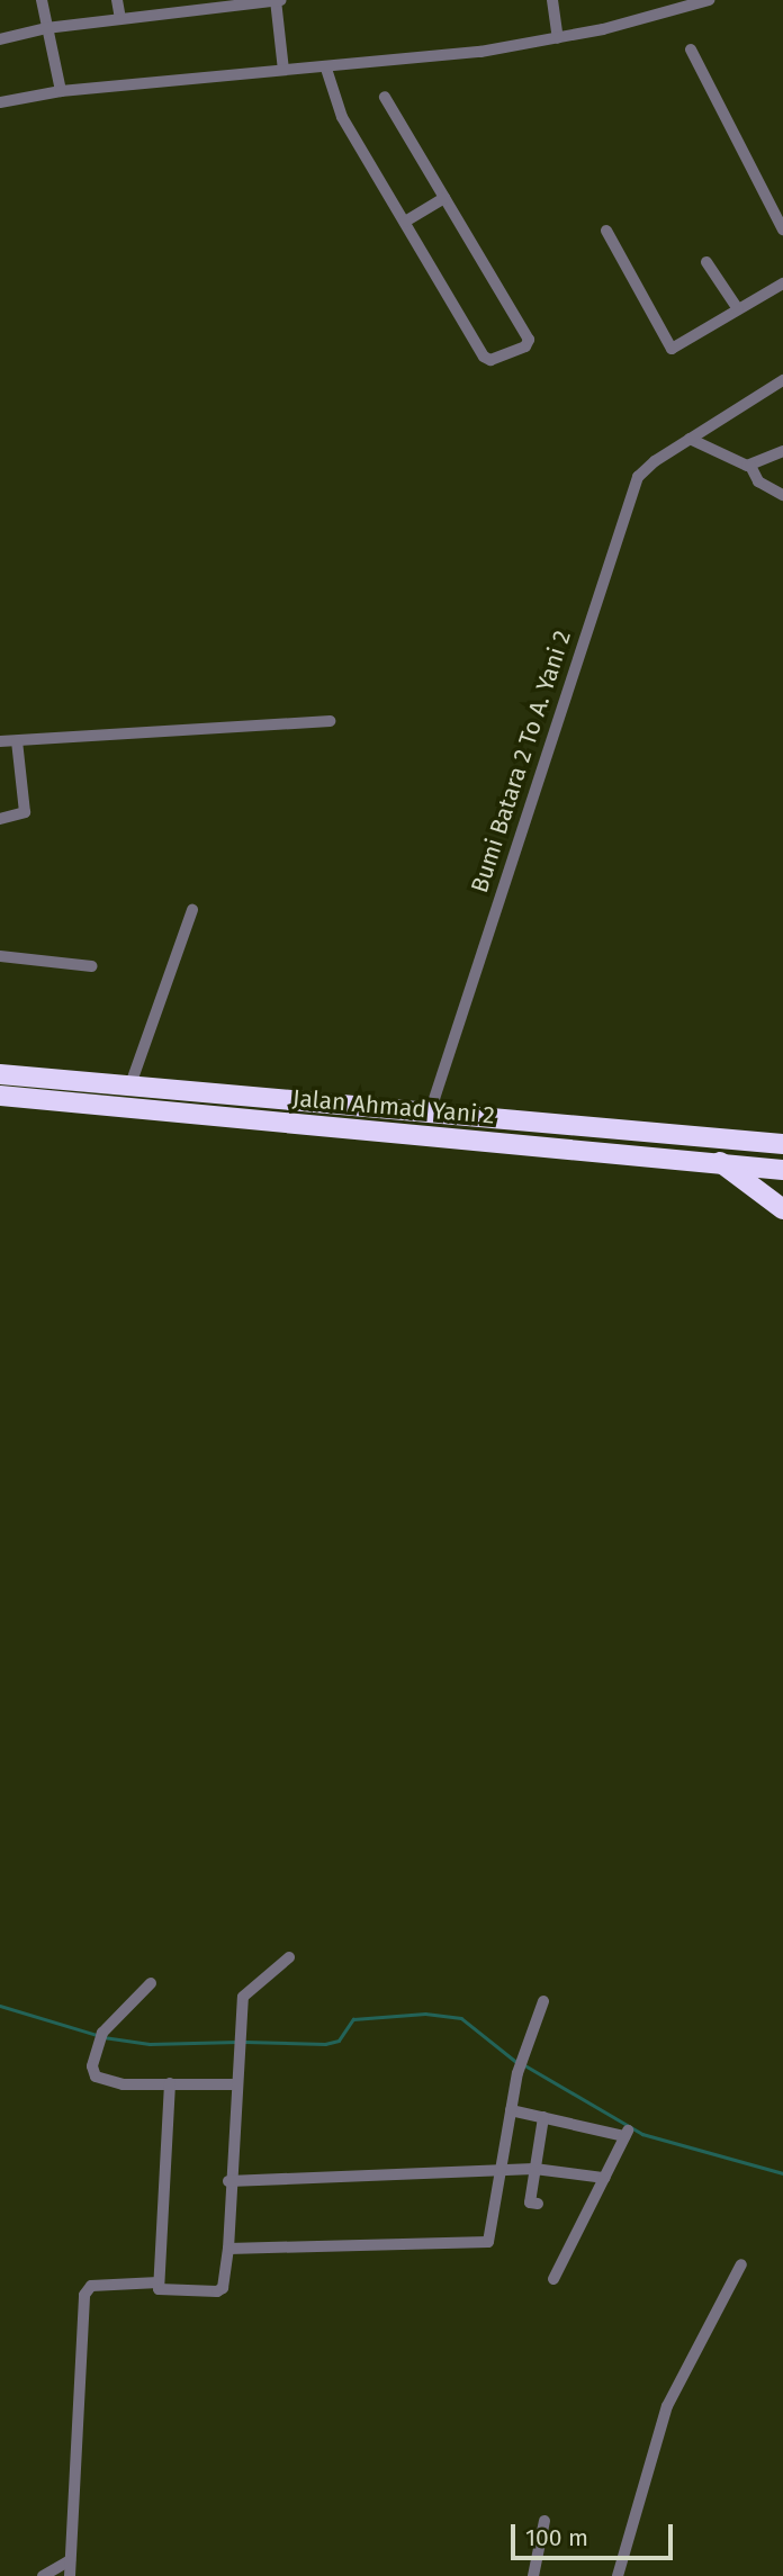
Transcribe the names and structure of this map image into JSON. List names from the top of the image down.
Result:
{
  "streets": {
    "highway": ["Jalan Ahmad Yani 2"],
    "street": ["Bumi Batara 2 To A. Yani 2"]
  },
  "crossings": [
    ["Bumi Batara 2 To A. Yani 2", "Jalan Ahmad Yani 2"]
  ],
  "scale_bar": "100 m"
}
